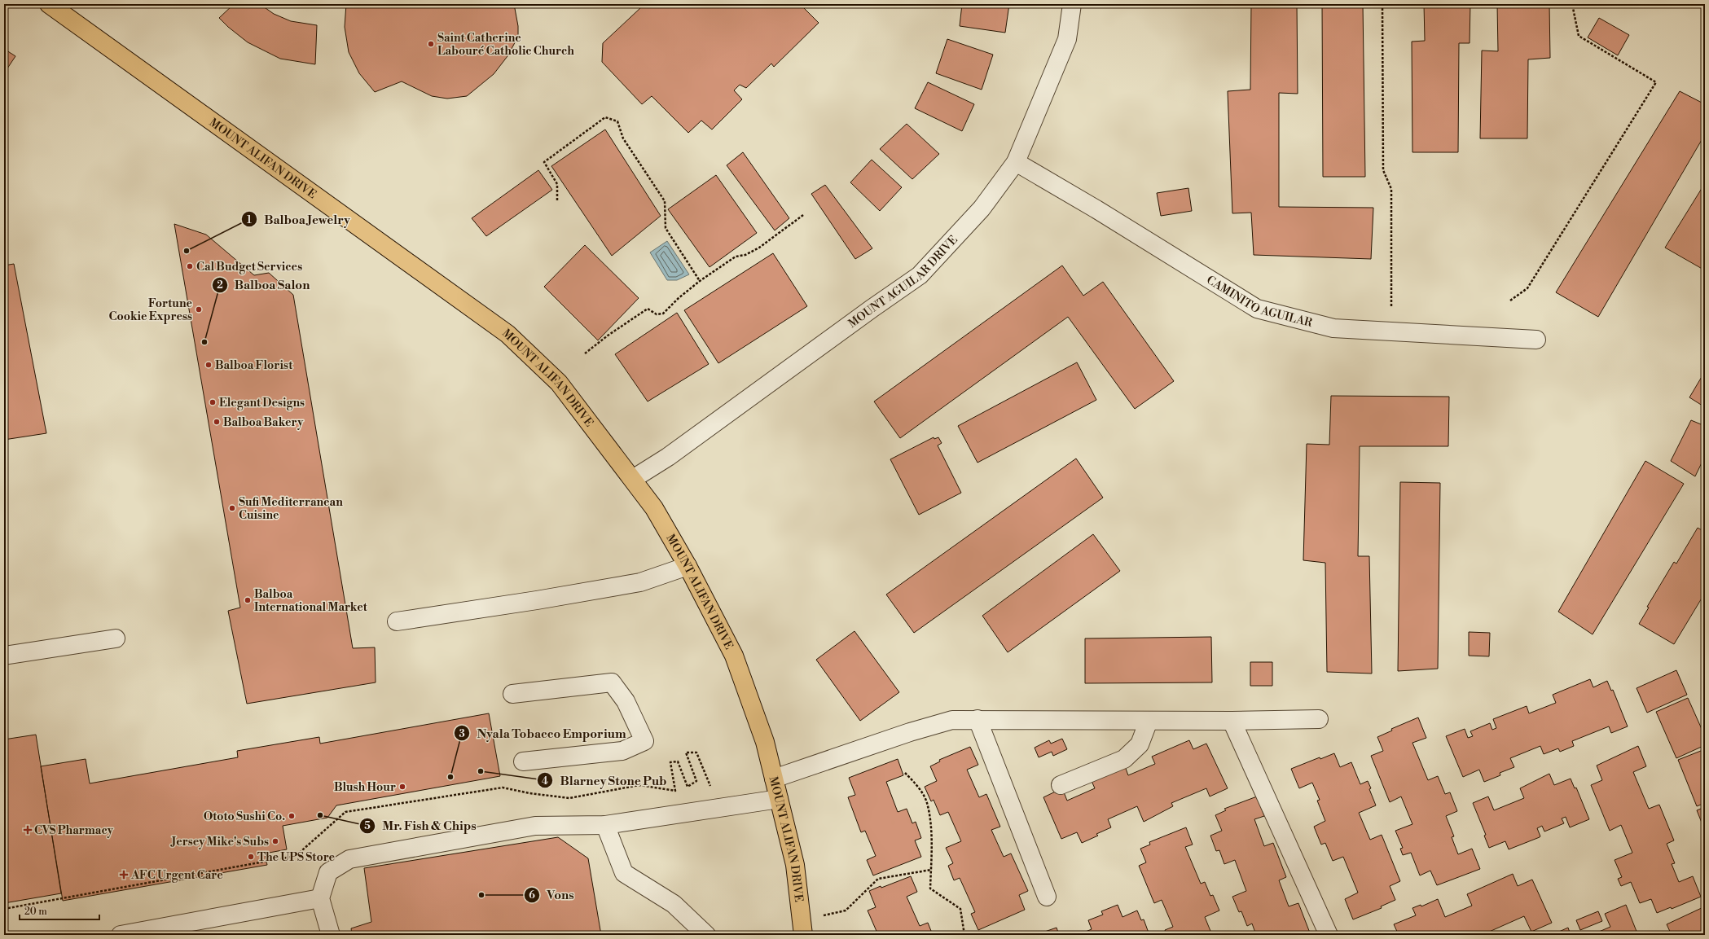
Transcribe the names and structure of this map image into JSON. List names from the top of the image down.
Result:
{
  "streets": {
    "main road": ["MOUNT ALIFAN DRIVE"],
    "street": ["MOUNT AGUILAR DRIVE", "CAMINITO AGUILAR"]
  },
  "crossings": [
    ["MOUNT ALIFAN DRIVE", "MOUNT AGUILAR DRIVE"],
    ["MOUNT AGUILAR DRIVE", "CAMINITO AGUILAR"]
  ],
  "places": {
    "other": [
      "Saint Catherine Labouré Catholic Church",
      "Balboa Jewelry",
      "Cal Budget Services",
      "Fortune Cookie Express",
      "Balboa Salon",
      "Balboa Florist",
      "Elegant Designs",
      "Balboa Bakery",
      "Sufi Mediterranean Cuisine",
      "Balboa International Market",
      "Blarney Stone Pub",
      "Nyala Tobacco Emporium",
      "Blush Hour",
      "Mr. Fish & Chips",
      "Ototo Sushi Co.",
      "Jersey Mike's Subs",
      "The UPS Store",
      "Vons"
    ],
    "health": ["CVS Pharmacy", "AFC Urgent Care"]
  },
  "scale_bar": "20 m"
}
